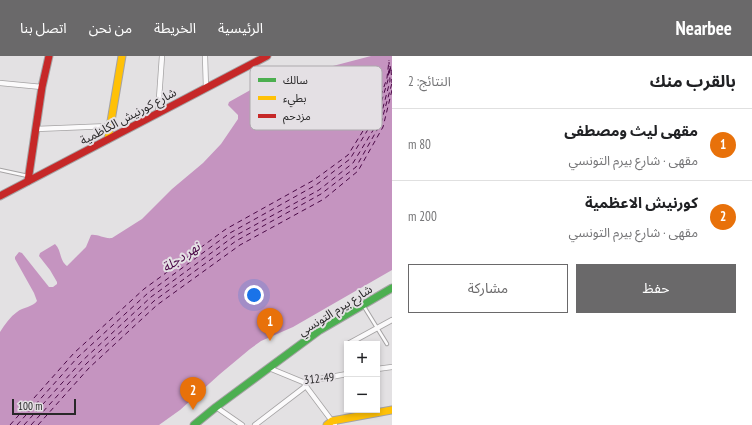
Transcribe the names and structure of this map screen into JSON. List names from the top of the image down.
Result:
{
  "streets": {
    "street": ["شارع كورنيش الكاظمية", "شارع بيرم التونسي", "312-49"]
  },
  "crossings": [
    ["شارع بيرم التونسي", "312-49"]
  ],
  "water": ["نهر دجلة"],
  "legend": ["سالك", "بطيء", "مزدحم"],
  "scale_bar": "100 m",
  "page": {
    "header": "Nearbee",
    "nav": [
      "الرئيسية",
      "الخريطة",
      "من نحن",
      "اتصل بنا"
    ],
    "heading": ["بالقرب منك", "النتائج: 2"],
    "list": [
      {
        "mark": "1",
        "name": "مقهى ليث ومصطفى",
        "note": "مقهى · شارع بيرم التونسي",
        "value": "80 m"
      },
      {
        "mark": "2",
        "name": "كورنيش الاعظمية",
        "note": "مقهى · شارع بيرم التونسي",
        "value": "200 m"
      }
    ],
    "buttons": ["حفظ", "مشاركة"],
    "pins": ["1", "2"],
    "map_buttons": ["+", "−"],
    "scale": "100 m"
  }
}
